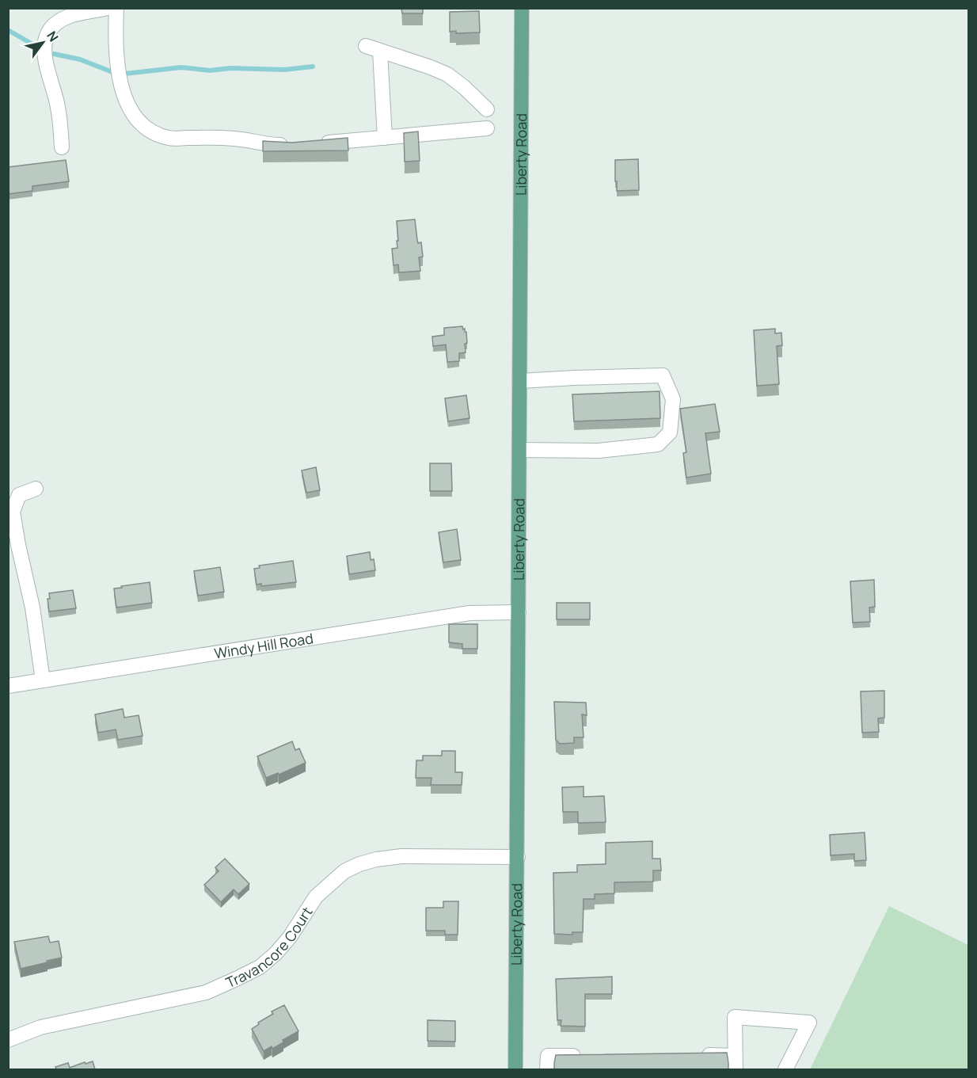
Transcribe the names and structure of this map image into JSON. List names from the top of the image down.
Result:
{
  "streets": {
    "main road": ["Liberty Road"],
    "street": ["Windy Hill Road", "Travancore Court"]
  },
  "crossings": [
    ["Liberty Road", "Windy Hill Road"],
    ["Liberty Road", "Travancore Court"]
  ],
  "north": "top right"
}
